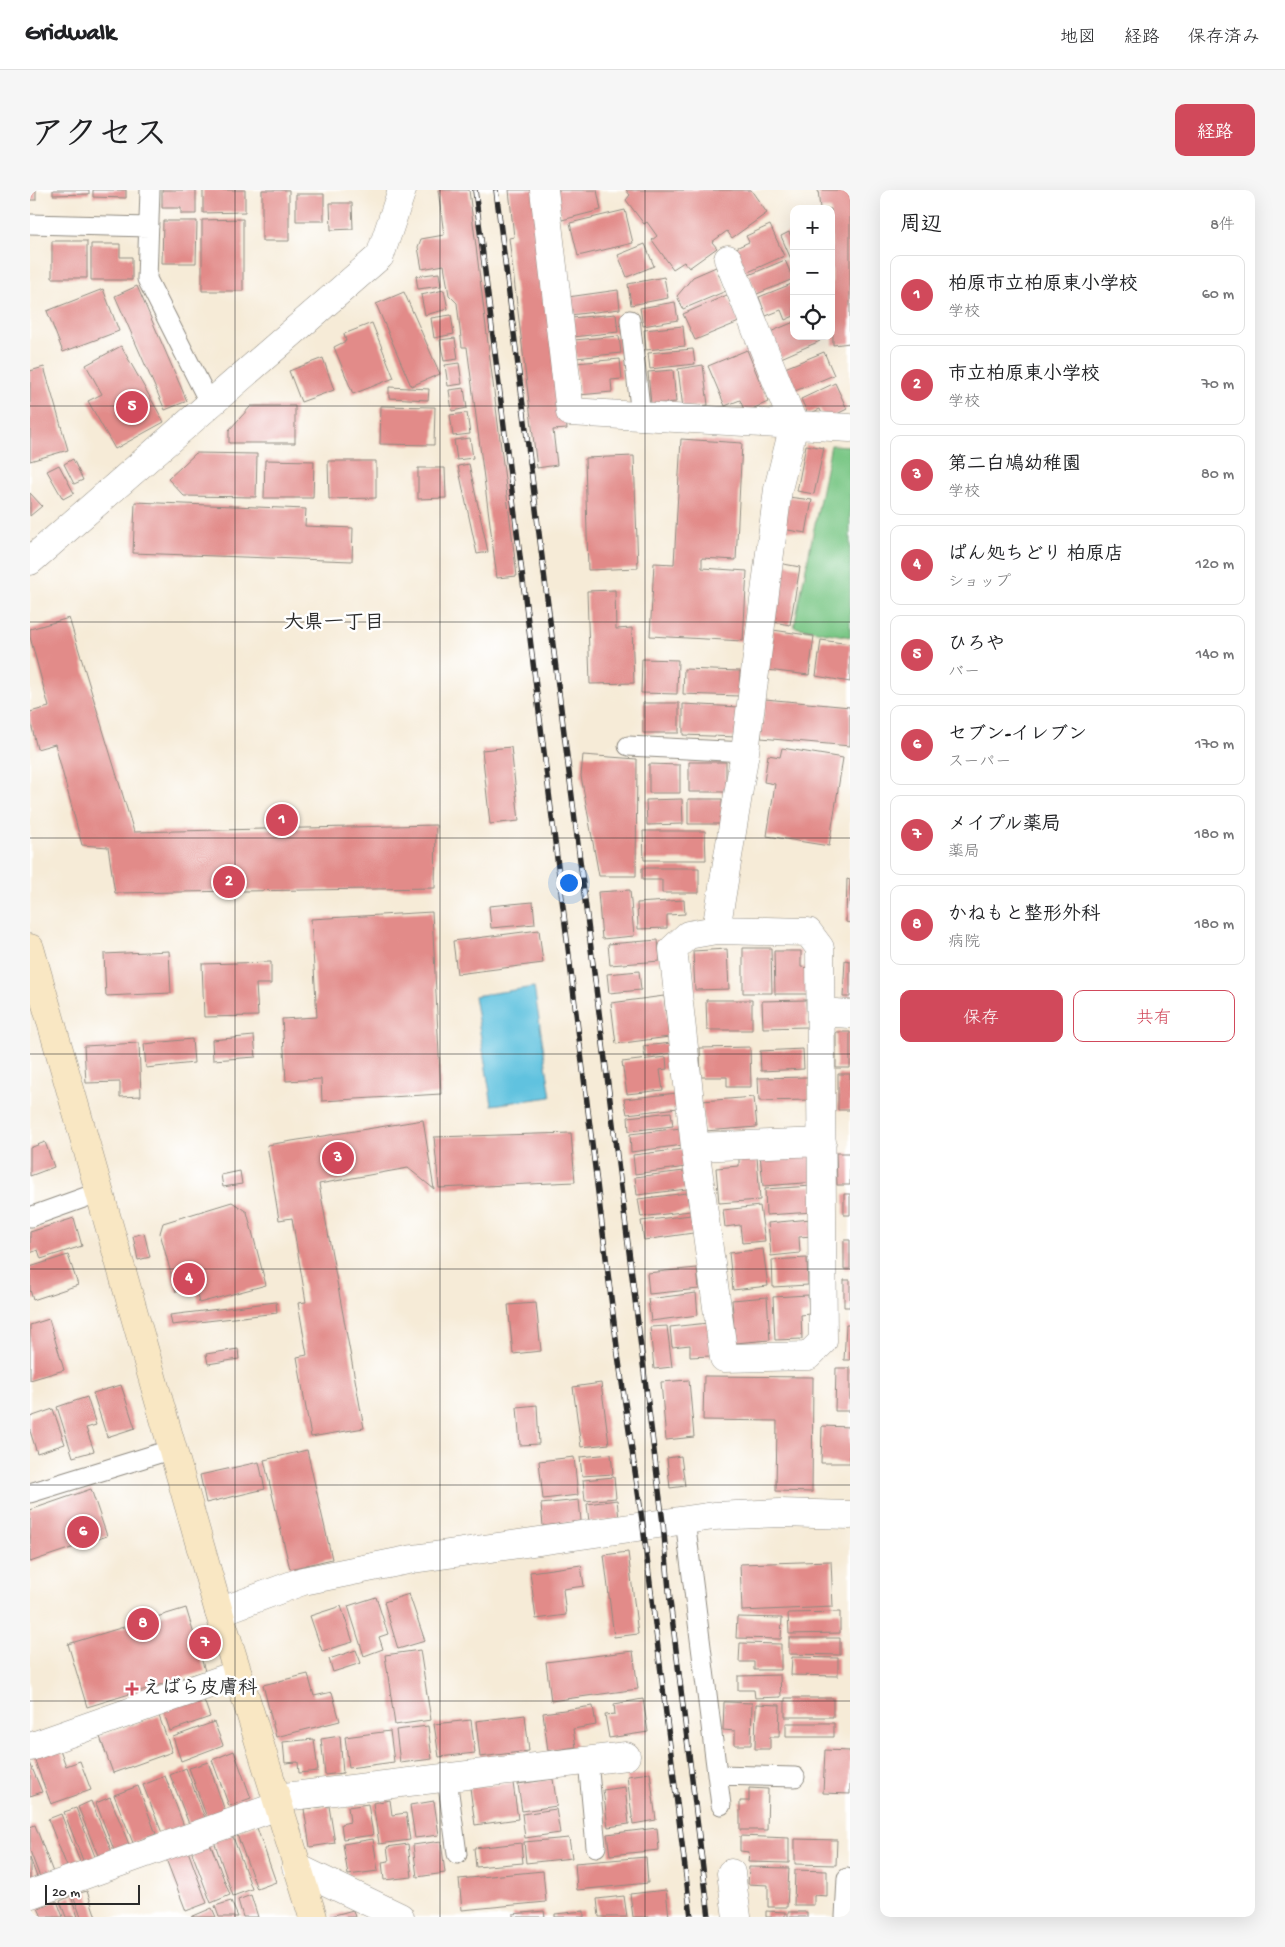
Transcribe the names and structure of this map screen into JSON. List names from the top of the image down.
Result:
{
  "districts": ["大県一丁目"],
  "places": {
    "health": ["えばら皮膚科"]
  },
  "scale_bar": "20 m",
  "page": {
    "header": "Gridwalk",
    "nav": ["地図", "経路", "保存済み"],
    "title": "アクセス",
    "buttons": [
      "経路",
      ["保存", "共有"]
    ],
    "heading": ["周辺", "8件"],
    "map_buttons": ["+", "−"],
    "list": [
      {
        "mark": "1",
        "name": "柏原市立柏原東小学校",
        "note": "学校",
        "value": "60 m"
      },
      {
        "mark": "2",
        "name": "市立柏原東小学校",
        "note": "学校",
        "value": "70 m"
      },
      {
        "mark": "3",
        "name": "第二白鳩幼稚園",
        "note": "学校",
        "value": "80 m"
      },
      {
        "mark": "4",
        "name": "ぱん処ちどり 柏原店",
        "note": "ショップ",
        "value": "120 m"
      },
      {
        "mark": "5",
        "name": "ひろや",
        "note": "バー",
        "value": "140 m"
      },
      {
        "mark": "6",
        "name": "セブン-イレブン",
        "note": "スーパー",
        "value": "170 m"
      },
      {
        "mark": "7",
        "name": "メイプル薬局",
        "note": "薬局",
        "value": "180 m"
      },
      {
        "mark": "8",
        "name": "かねもと整形外科",
        "note": "病院",
        "value": "180 m"
      }
    ],
    "pins": [
      "5",
      "1",
      "2",
      "3",
      "4",
      "6",
      "8",
      "7"
    ],
    "scale": "20 m"
  }
}
